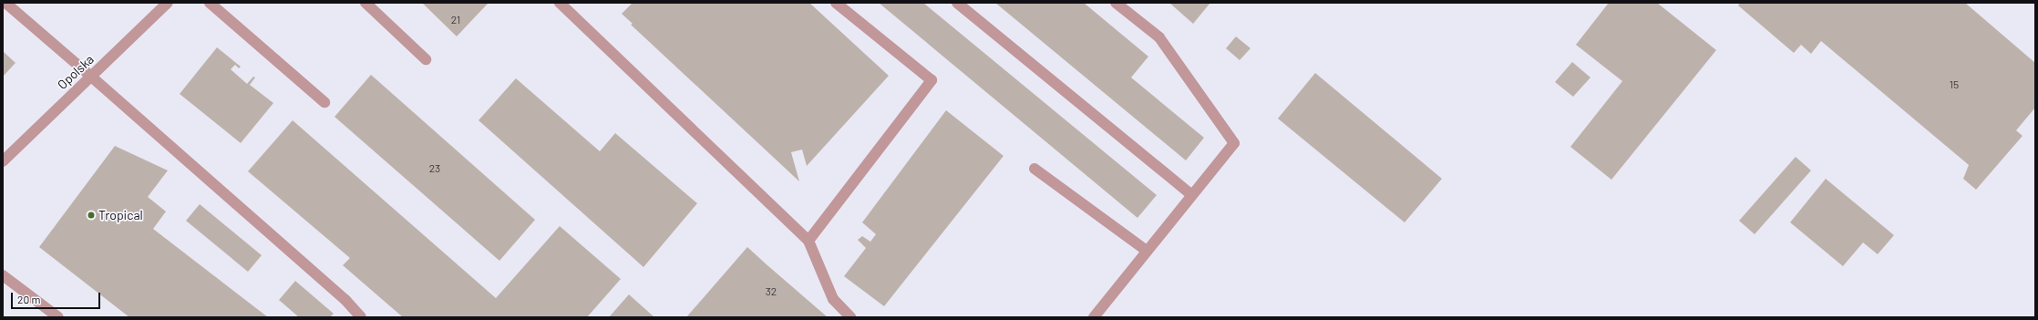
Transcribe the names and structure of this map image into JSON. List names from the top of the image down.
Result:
{
  "streets": {
    "street": ["Opolska"]
  },
  "places": ["Tropical"],
  "house_numbers": [
    "21",
    "15",
    "23",
    "32"
  ],
  "scale_bar": "20 m"
}
